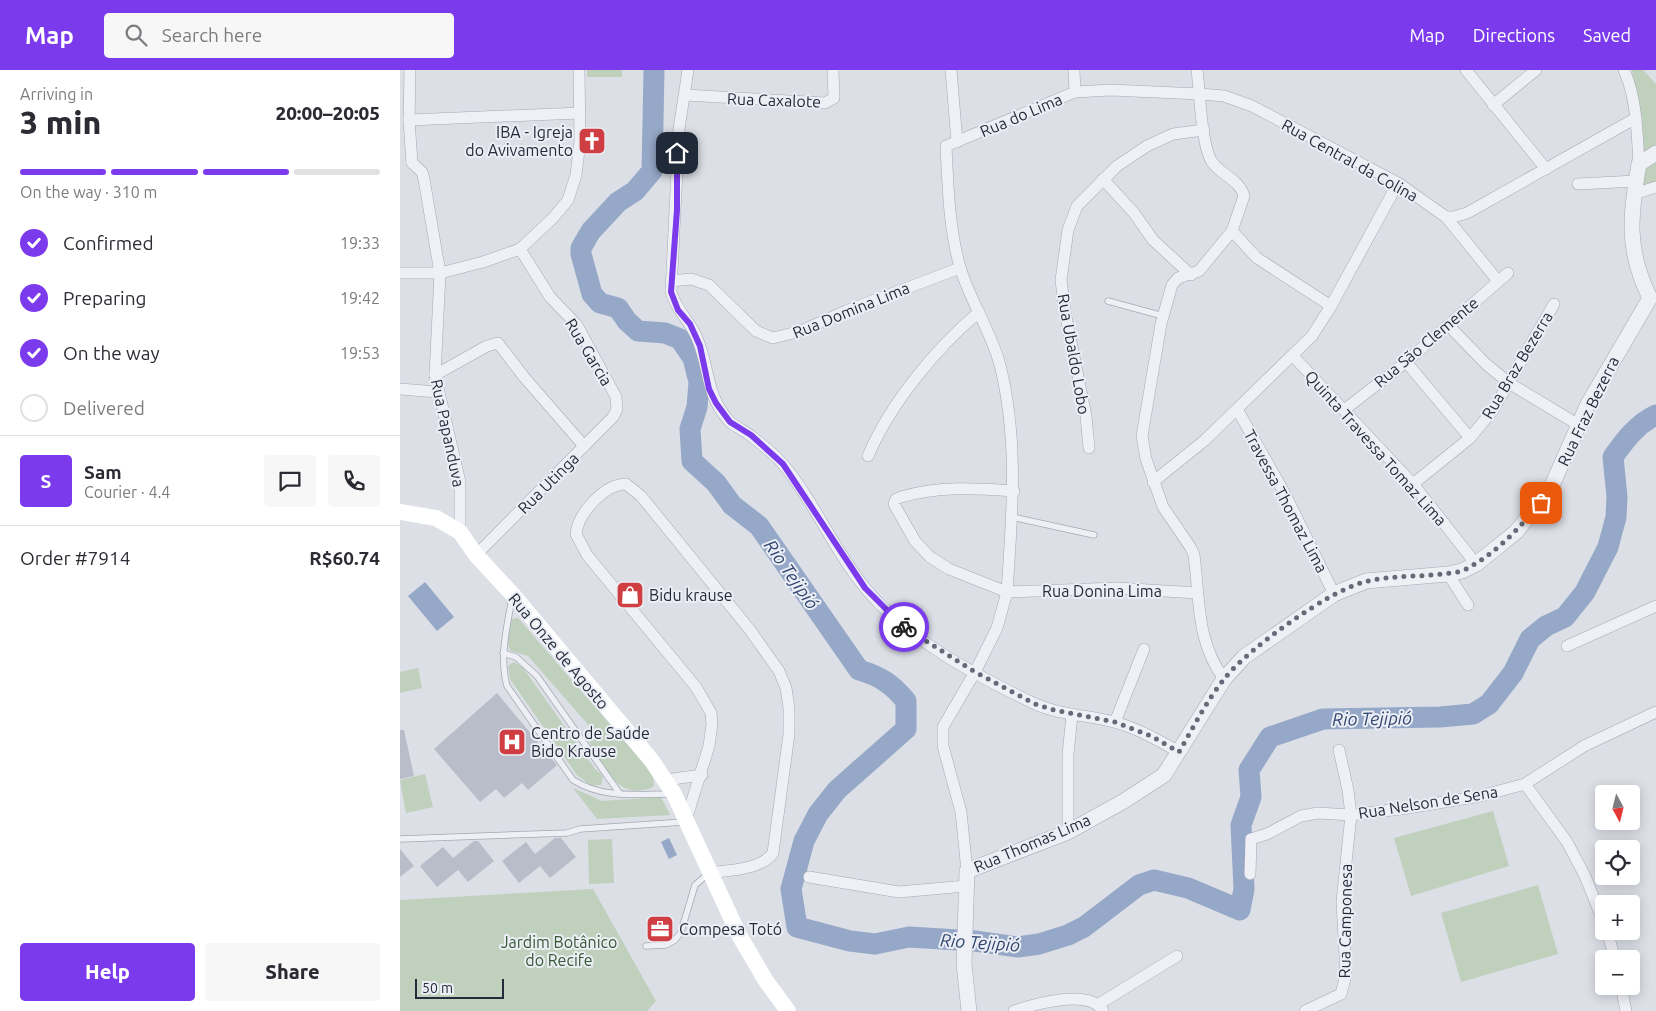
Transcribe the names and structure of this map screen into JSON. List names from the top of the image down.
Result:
{
  "streets": {
    "main road": ["Rua Onze de Agosto"],
    "street": [
      "Rua Caxalote",
      "Rua do Lima",
      "Rua Central da Colina",
      "Rua Domina Lima",
      "Rua São Clemente",
      "Rua Garcia",
      "Rua Ubaldo Lobo",
      "Rua Braz Bezerra",
      "Rua Fraz Bezerra",
      "Rua Papanduva",
      "Quinta Travessa Tomaz Lima",
      "Rua Utinga",
      "Travessa Thomaz Lima",
      "Rua Donina Lima",
      "Rua Nelson de Sena",
      "Rua Thomas Lima",
      "Rua Camponesa"
    ]
  },
  "crossings": [
    ["Rua do Lima", "Rua Central da Colina"],
    ["Rua Central da Colina", "Rua São Clemente"],
    ["Rua São Clemente", "Quinta Travessa Tomaz Lima"],
    ["Rua Garcia", "Rua Utinga"],
    ["Rua Braz Bezerra", "Quinta Travessa Tomaz Lima"],
    ["Rua Fraz Bezerra", "Quinta Travessa Tomaz Lima"],
    ["Rua Fraz Bezerra", "Travessa Thomaz Lima"],
    ["Rua Fraz Bezerra", "Rua Thomas Lima"],
    ["Rua Papanduva", "Rua Onze de Agosto"],
    ["Rua Utinga", "Rua Onze de Agosto"],
    ["Travessa Thomaz Lima", "Rua Thomas Lima"],
    ["Rua Nelson de Sena", "Rua Camponesa"]
  ],
  "water": ["Rio Tejipió"],
  "parks": ["Jardim Botânico do Recife"],
  "places": {
    "church": ["IBA - Igreja do Avivamento"],
    "shop": ["Bidu krause"],
    "hospital": ["Centro de Saúde Bido Krause"],
    "office": ["Compesa Totó"]
  },
  "scale_bar": "50 m",
  "north": "bottom",
  "page": {
    "header": "Map",
    "search": "Search here",
    "nav": ["Map", "Directions", "Saved"],
    "heading": ["3 min", "Arriving in", "20:00–20:05"],
    "panel": [
      "Sam",
      "Courier · 4.4",
      "Order #7914",
      "R$60.74"
    ],
    "bar": "On the way · 310 m",
    "list": [
      ["Confirmed", "19:33"],
      ["Preparing", "19:42"],
      ["On the way", "19:53"],
      "Delivered"
    ],
    "round": "S",
    "map_buttons": ["+", "−"],
    "buttons": ["Help", "Share"],
    "scale": "50 m"
  }
}
